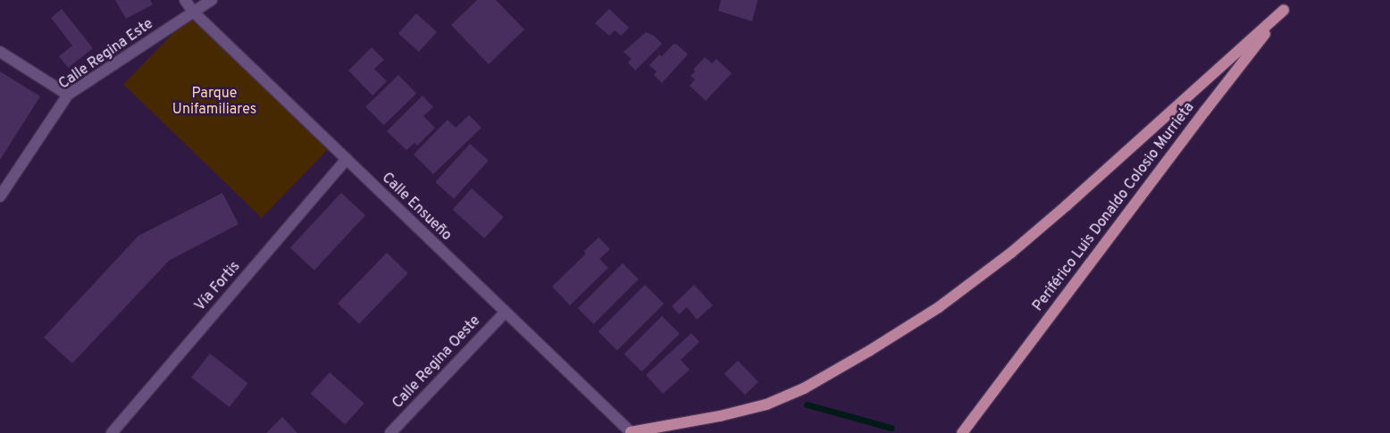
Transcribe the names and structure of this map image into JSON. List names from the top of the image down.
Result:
{
  "streets": {
    "main road": ["Periférico Luis Donaldo Colosio Murrieta"],
    "street": [
      "Calle Regina Este",
      "Calle Ensueño",
      "Vía Fortis",
      "Calle Regina Oeste"
    ]
  },
  "crossings": [
    ["Calle Regina Este", "Calle Ensueño"],
    ["Calle Ensueño", "Vía Fortis"],
    ["Calle Ensueño", "Calle Regina Oeste"]
  ],
  "parks": ["Parque Unifamiliares"]
}
